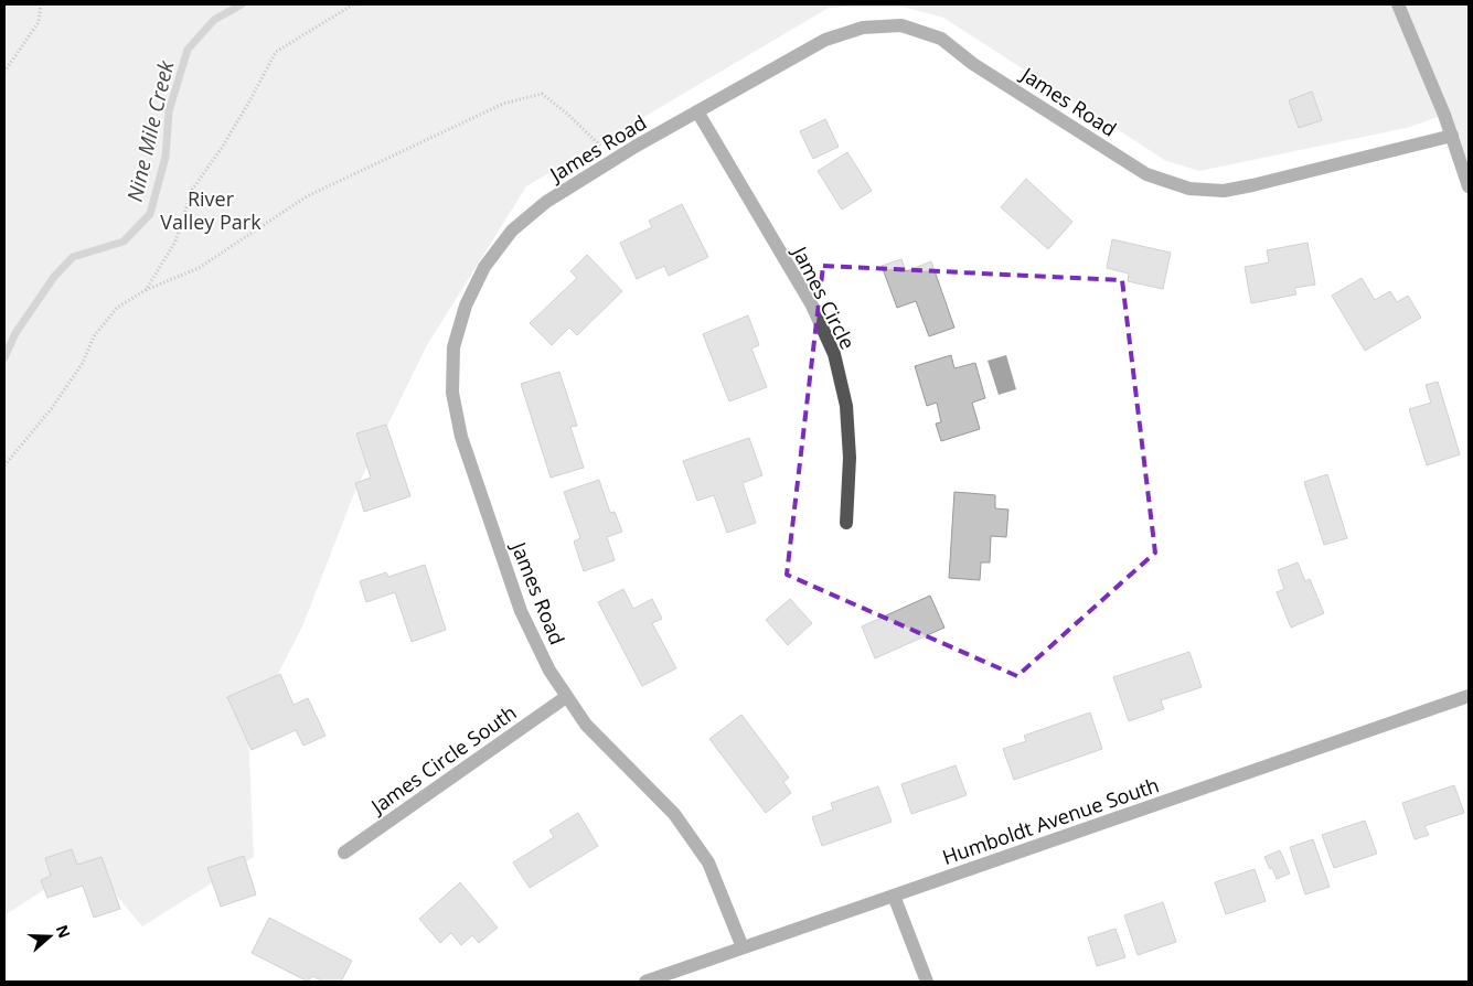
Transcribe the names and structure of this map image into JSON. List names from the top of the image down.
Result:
{
  "streets": {
    "street": [
      "James Road",
      "James Circle",
      "James Circle South",
      "Humboldt Avenue South"
    ]
  },
  "crossings": [
    ["James Road", "James Circle"],
    ["James Road", "James Circle South"],
    ["James Road", "Humboldt Avenue South"]
  ],
  "water": ["Nine Mile Creek"],
  "parks": ["River Valley Park"],
  "north": "right"
}
